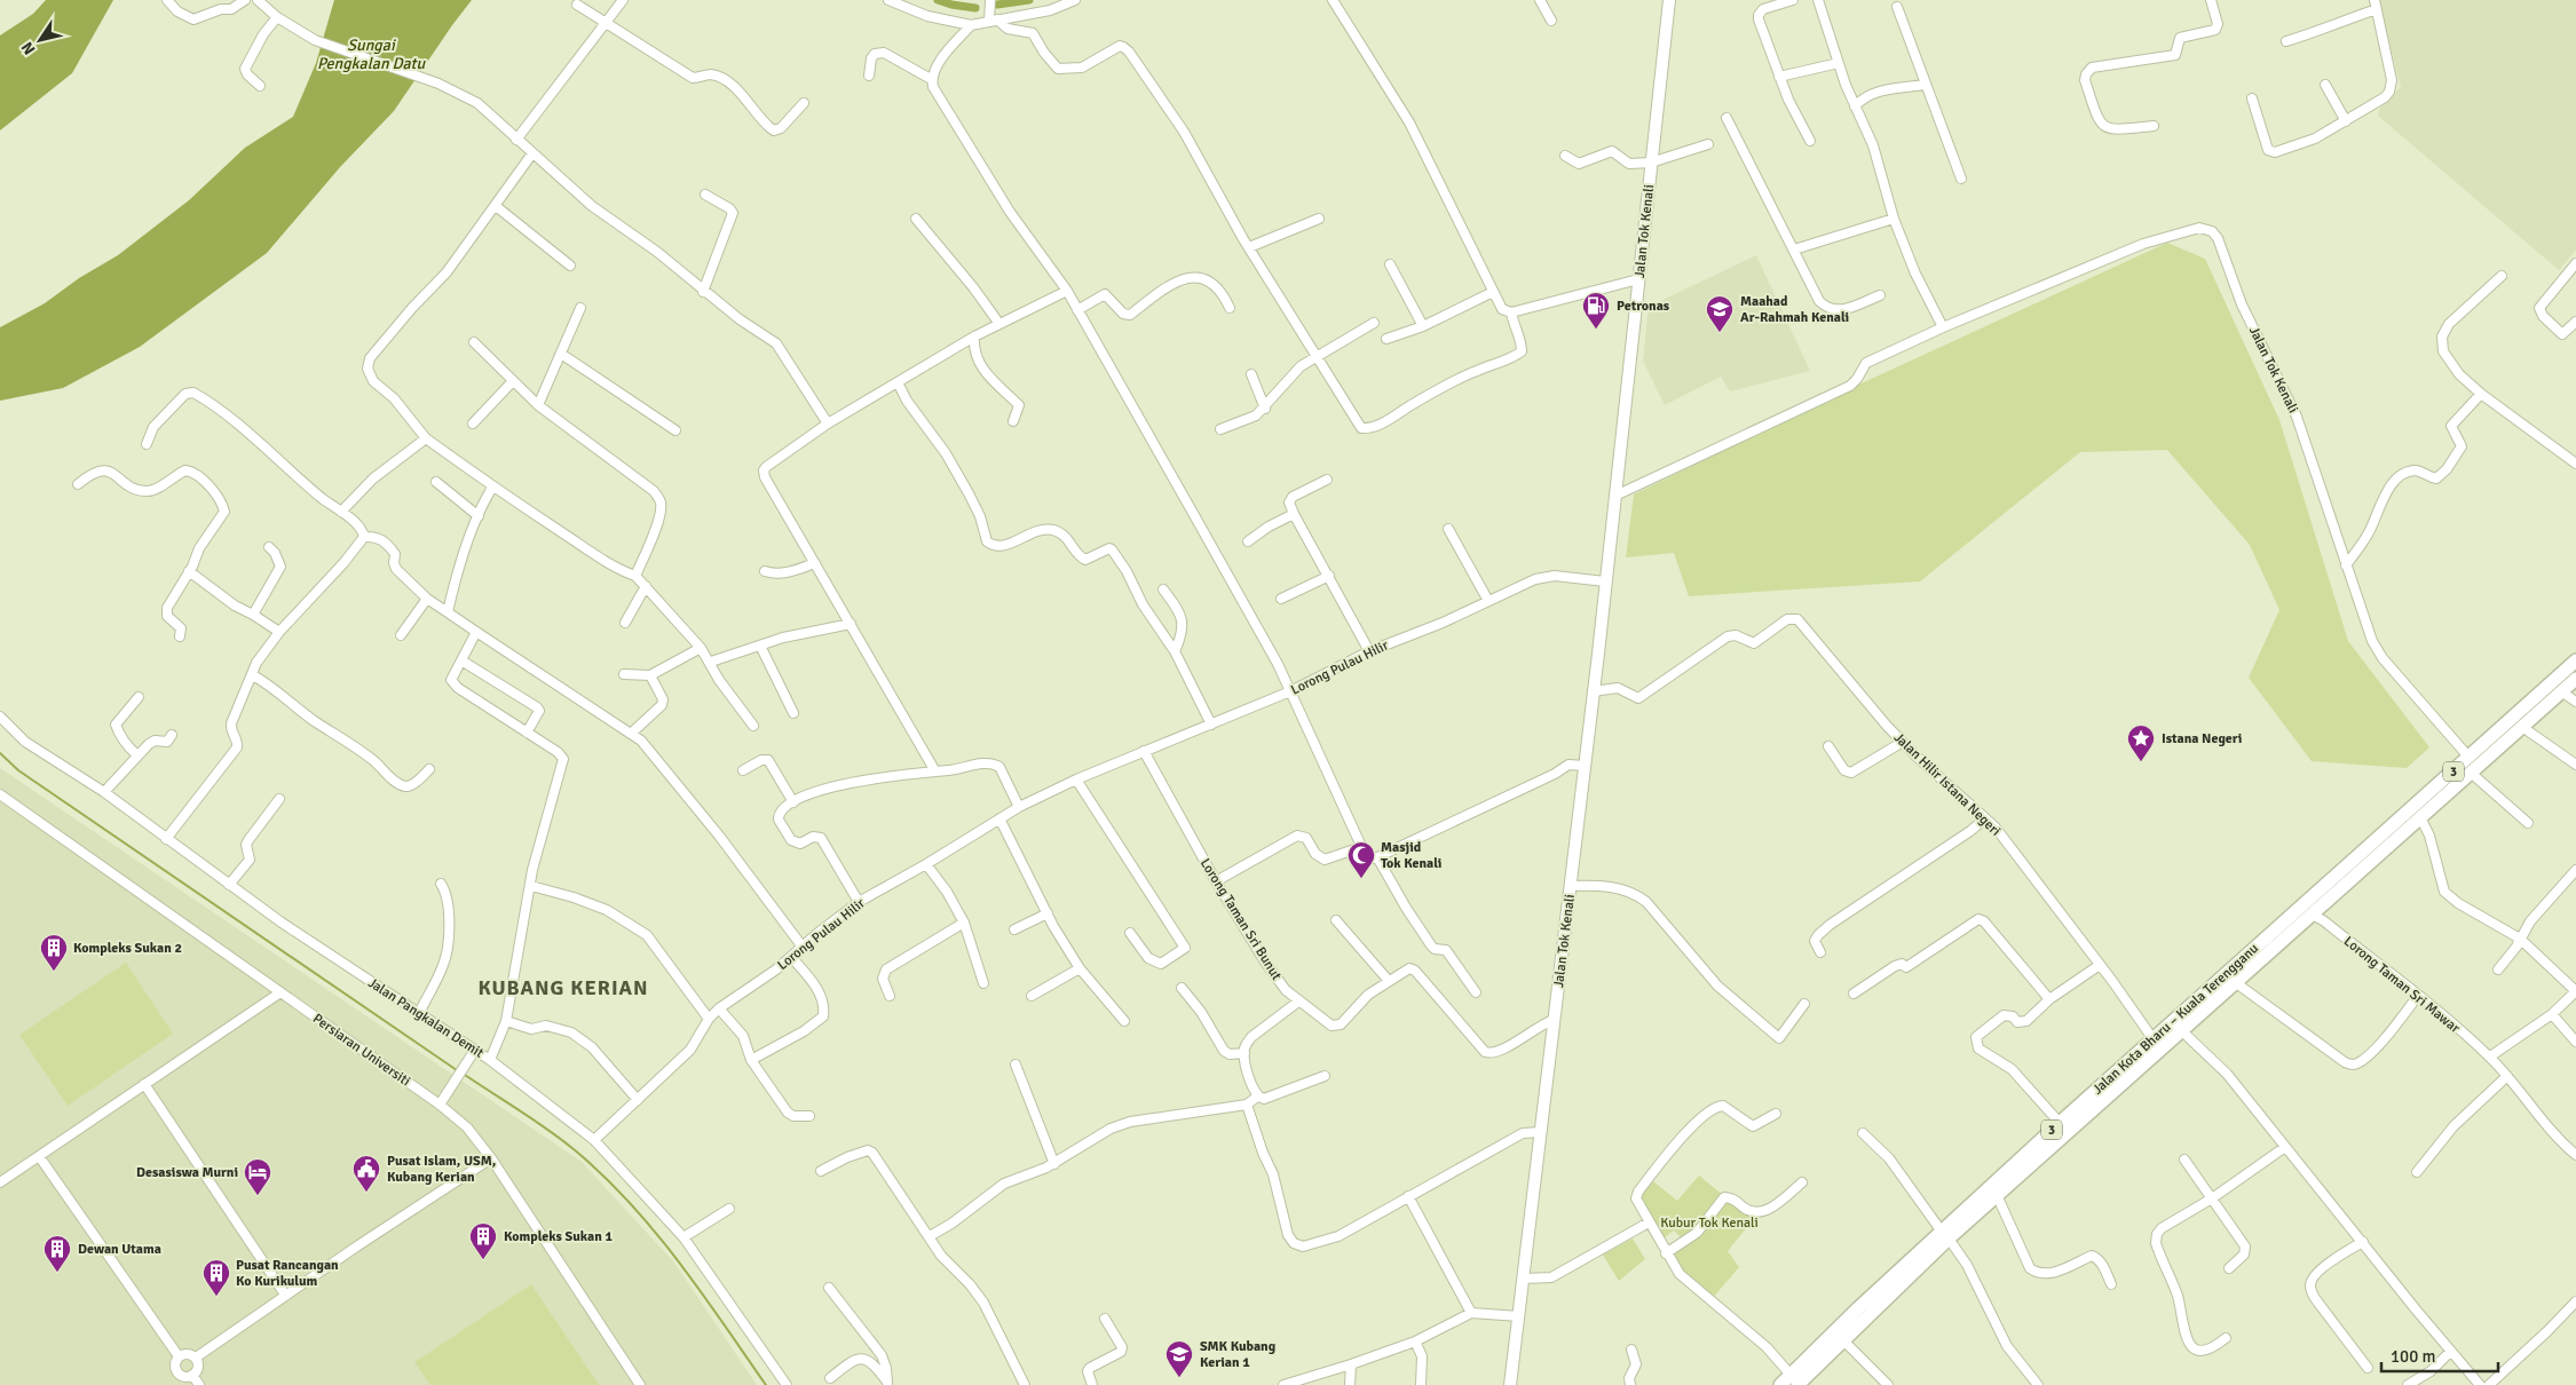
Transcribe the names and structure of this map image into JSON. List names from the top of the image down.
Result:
{
  "streets": {
    "highway": ["3", "Jalan Kota Bharu – Kuala Terengganu"],
    "main road": ["Jalan Tok Kenali"],
    "street": [
      "Lorong Pulau Hilir",
      "Jalan Hilir Istana Negeri",
      "Lorong Taman Sri Bunut",
      "Lorong Taman Sri Mawar",
      "Jalan Pangkalan Demit",
      "Persiaran Universiti"
    ]
  },
  "crossings": [
    ["Jalan Tok Kenali", "Lorong Pulau Hilir"],
    ["Jalan Tok Kenali", "Jalan Hilir Istana Negeri"],
    ["Jalan Tok Kenali", "Lorong Taman Sri Bunut"],
    ["Jalan Tok Kenali", "Jalan Kota Bharu – Kuala Terengganu"],
    ["Lorong Pulau Hilir", "Lorong Taman Sri Bunut"],
    ["Lorong Pulau Hilir", "Jalan Pangkalan Demit"],
    ["Jalan Hilir Istana Negeri", "Jalan Kota Bharu – Kuala Terengganu"],
    ["Lorong Taman Sri Mawar", "Jalan Kota Bharu – Kuala Terengganu"]
  ],
  "districts": ["KUBANG KERIAN"],
  "water": ["Sungai Pengkalan Datu"],
  "parks": ["Kubur Tok Kenali"],
  "places": {
    "fuel station": ["Petronas"],
    "school or university": ["Maahad Ar-Rahmah Kenali", "SMK Kubang Kerian 1"],
    "place": ["Istana Negeri"],
    "mosque": ["Masjid Tok Kenali"],
    "building": [
      "Kompleks Sukan 2",
      "Kompleks Sukan 1",
      "Dewan Utama",
      "Pusat Rancangan Ko Kurikulum"
    ],
    "public building": ["Pusat Islam, USM, Kubang Kerian"],
    "hotel": ["Desasiswa Murni"]
  },
  "scale_bar": "100 m",
  "north": "bottom left"
}
